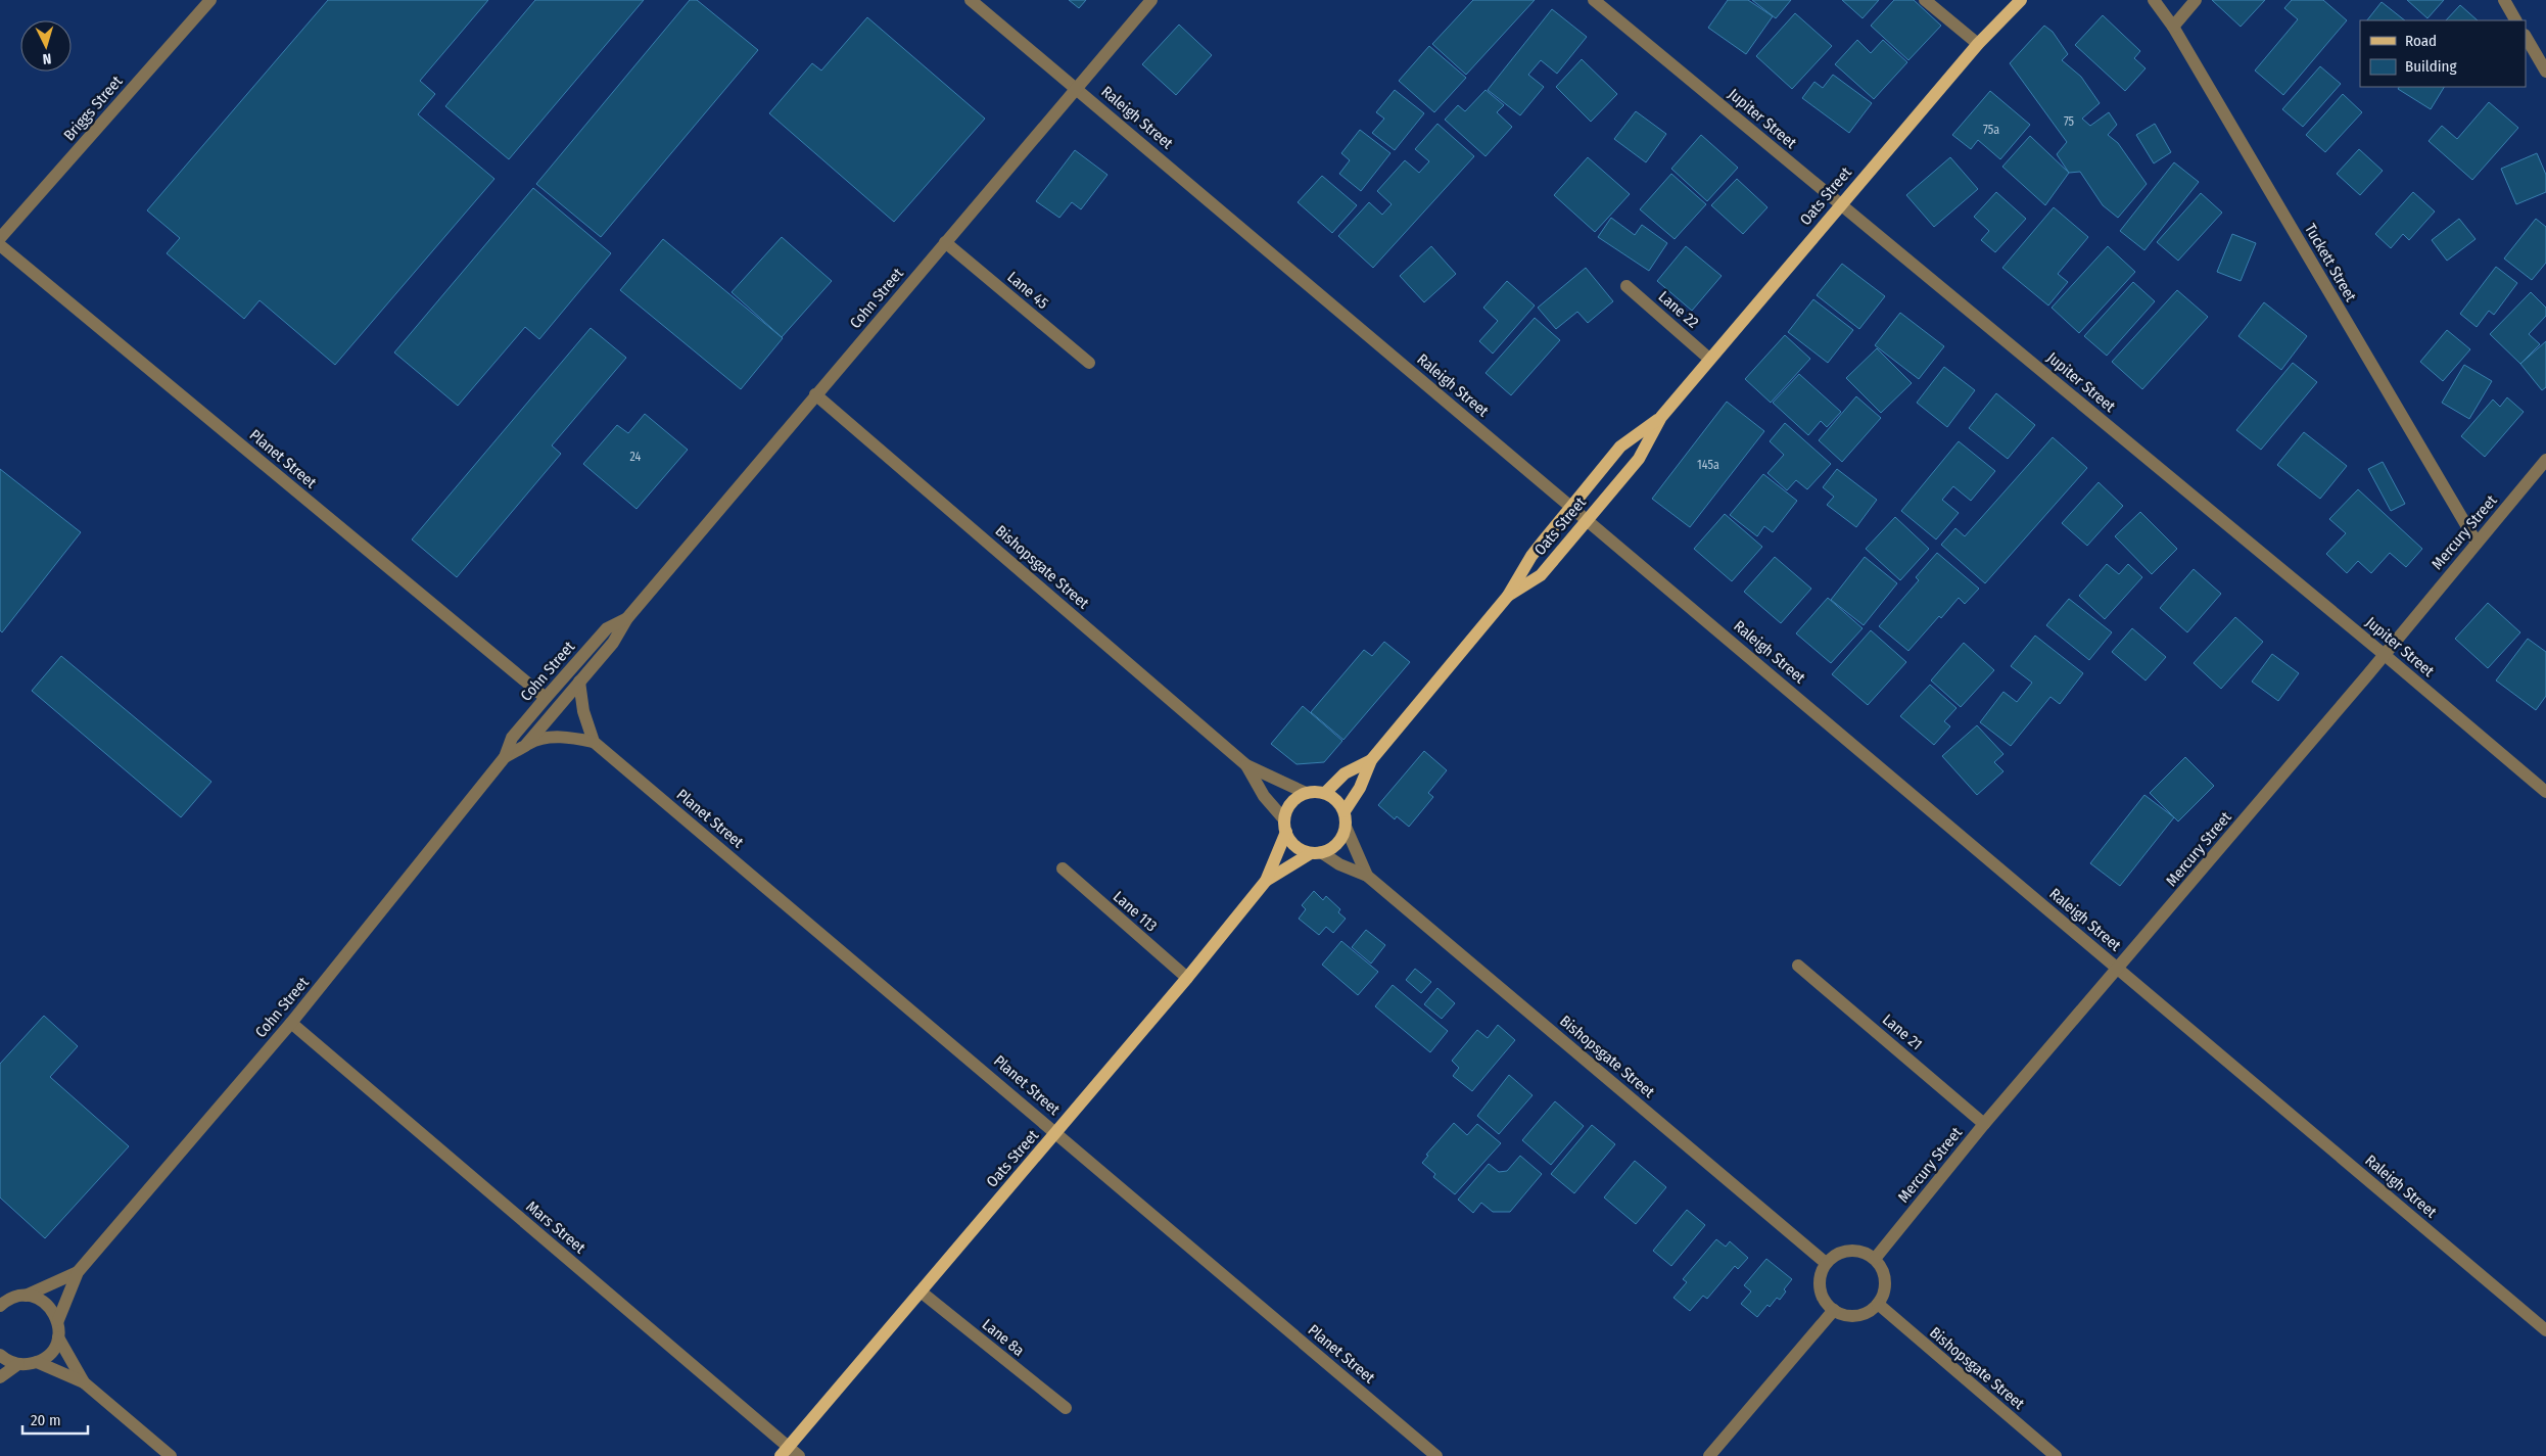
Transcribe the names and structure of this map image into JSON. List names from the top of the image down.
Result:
{
  "streets": {
    "main road": ["Oats Street"],
    "street": [
      "Briggs Street",
      "Raleigh Street",
      "Jupiter Street",
      "Tuckett Street",
      "Lane 45",
      "Cohn Street",
      "Lane 22",
      "Planet Street",
      "Mercury Street",
      "Bishopsgate Street",
      "Lane 113",
      "Lane 21",
      "Mars Street",
      "Lane 8a"
    ]
  },
  "crossings": [
    ["Raleigh Street", "Oats Street"],
    ["Raleigh Street", "Cohn Street"],
    ["Raleigh Street", "Mercury Street"],
    ["Jupiter Street", "Oats Street"],
    ["Jupiter Street", "Mercury Street"],
    ["Oats Street", "Lane 22"],
    ["Oats Street", "Planet Street"],
    ["Oats Street", "Bishopsgate Street"],
    ["Oats Street", "Lane 113"],
    ["Oats Street", "Mars Street"],
    ["Oats Street", "Lane 8a"],
    ["Tuckett Street", "Mercury Street"],
    ["Lane 45", "Cohn Street"],
    ["Cohn Street", "Planet Street"],
    ["Cohn Street", "Bishopsgate Street"],
    ["Cohn Street", "Mars Street"],
    ["Mercury Street", "Bishopsgate Street"],
    ["Mercury Street", "Lane 21"]
  ],
  "house_numbers": [
    "75",
    "75a",
    "24",
    "145a"
  ],
  "legend": ["Road", "Building"],
  "scale_bar": "20 m",
  "north": "bottom"
}
